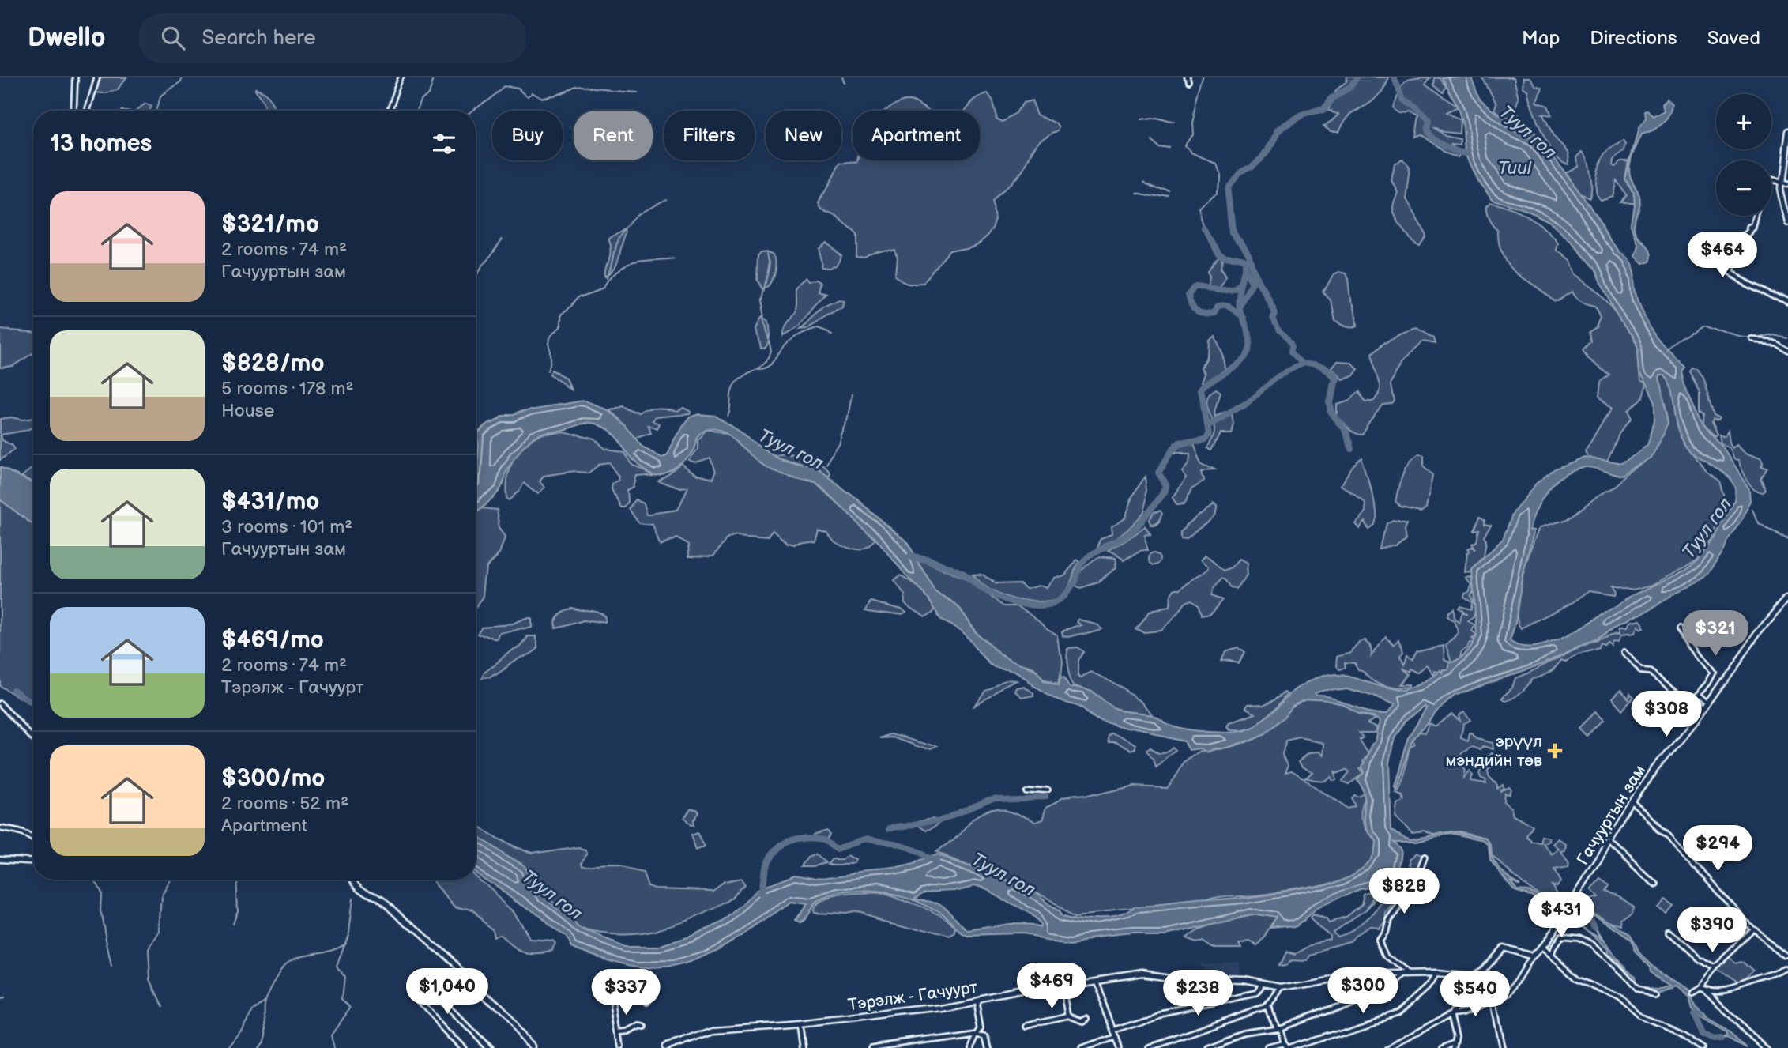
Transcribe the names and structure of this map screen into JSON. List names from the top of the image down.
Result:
{
  "streets": {
    "main road": ["Гачууртын зам", "Тэрэлж - Гачуурт"]
  },
  "water": ["Туул гол", "Tuul"],
  "places": {
    "health": ["эрүүл мэндийн төв"]
  },
  "page": {
    "header": "Dwello",
    "search": "Search here",
    "nav": ["Map", "Directions", "Saved"],
    "map_buttons": ["+", "−"],
    "chip": [
      "Buy",
      "Rent",
      "Filters",
      "New",
      "Apartment"
    ],
    "heading": "13 homes",
    "list": [
      {
        "name": "$321/mo",
        "note": "2 rooms · 74 m² · Гачууртын зам"
      },
      {
        "name": "$828/mo",
        "note": "5 rooms · 178 m² · House"
      },
      {
        "name": "$431/mo",
        "note": "3 rooms · 101 m² · Гачууртын зам"
      },
      {
        "name": "$469/mo",
        "note": "2 rooms · 74 m² · Тэрэлж - Гачуурт"
      },
      {
        "name": "$300/mo",
        "note": "2 rooms · 52 m² · Apartment"
      }
    ],
    "price": [
      "$464",
      "$321",
      "$308",
      "$294",
      "$828",
      "$431",
      "$390",
      "$469",
      "$300",
      "$1,040",
      "$337",
      "$238",
      "$540"
    ]
  }
}
